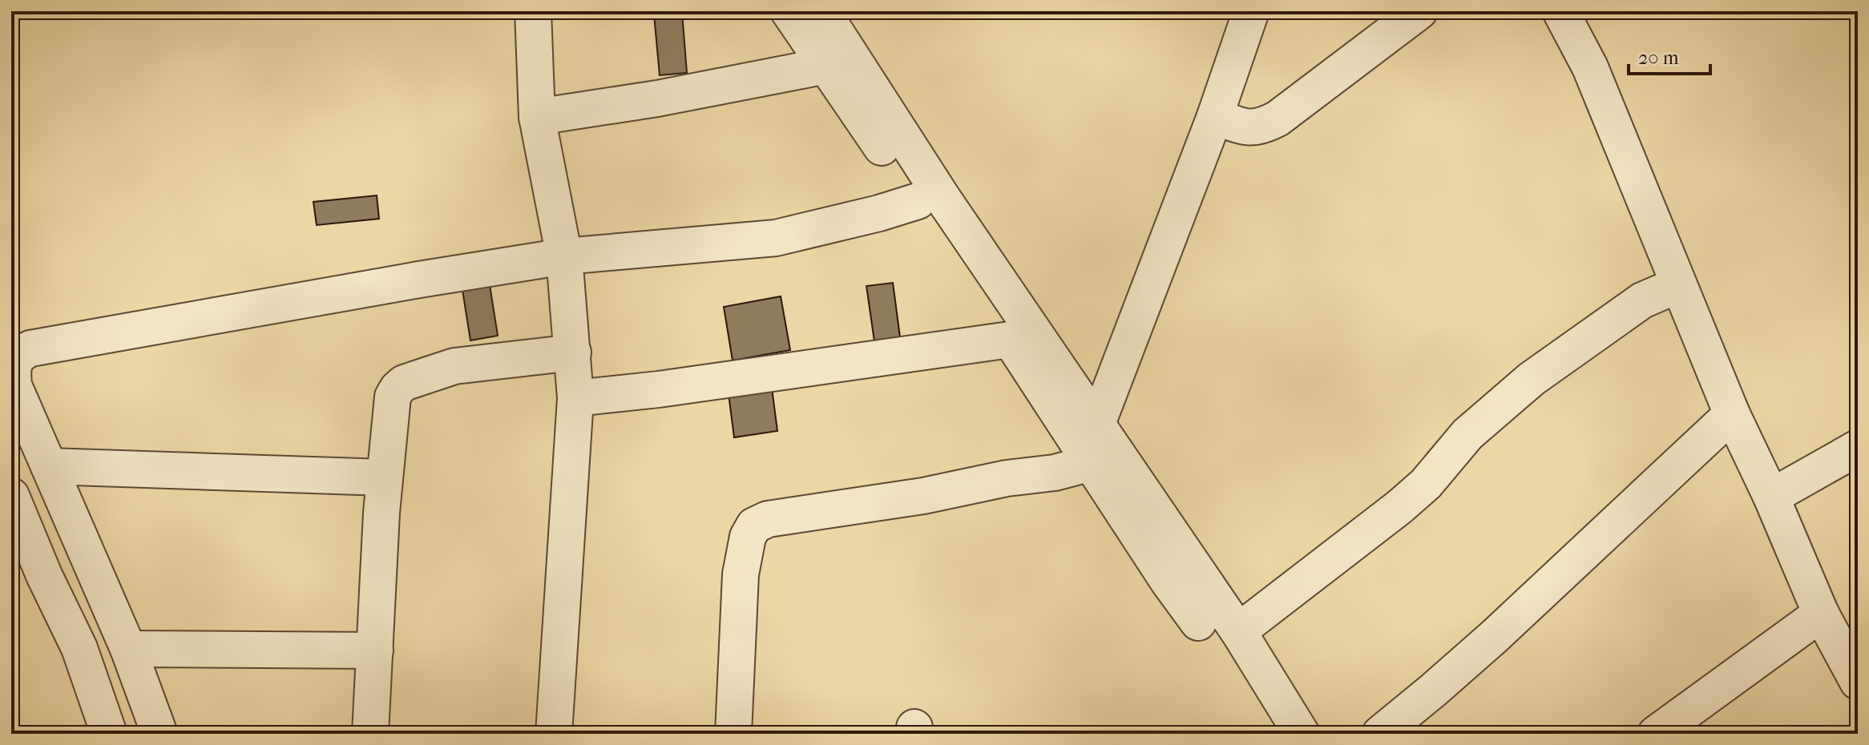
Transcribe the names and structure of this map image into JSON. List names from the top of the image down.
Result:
{
  "scale_bar": "20 m"
}
